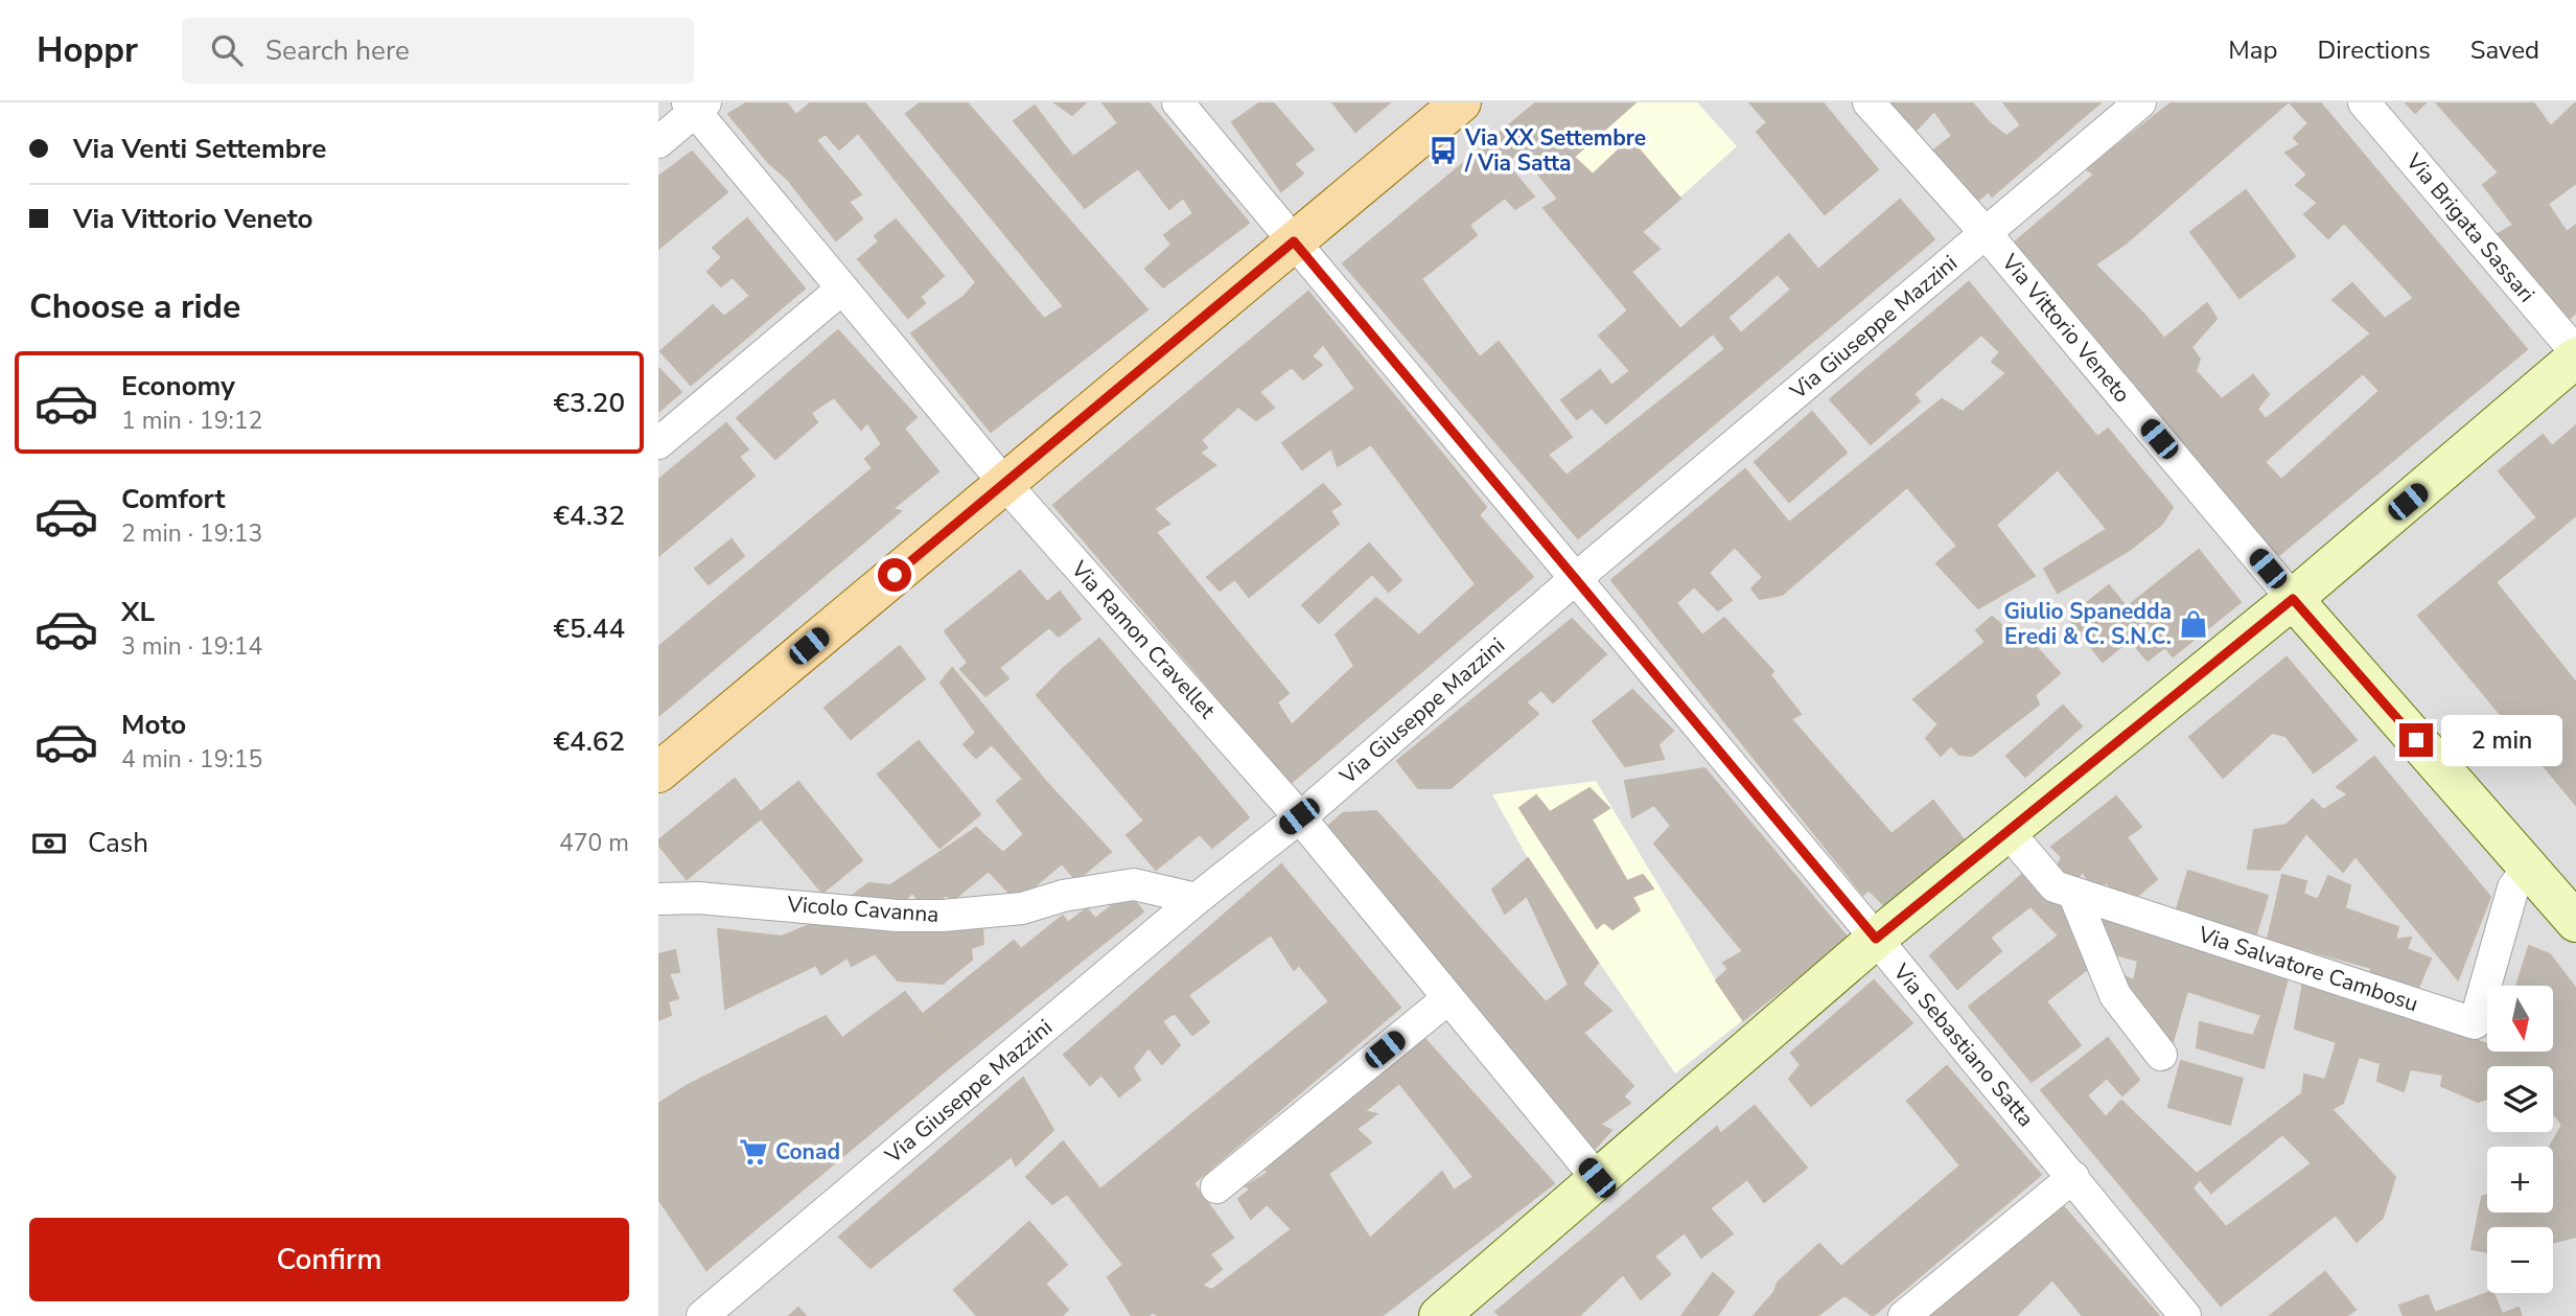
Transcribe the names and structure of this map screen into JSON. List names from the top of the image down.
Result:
{
  "streets": {
    "main road": ["Via Vittorio Veneto"],
    "street": [
      "Via Brigata Sassari",
      "Via Giuseppe Mazzini",
      "Via Ramon Cravellet",
      "Vicolo Cavanna",
      "Via Salvatore Cambosu",
      "Via Sebastiano Satta"
    ]
  },
  "crossings": [
    ["Via Giuseppe Mazzini", "Via Vittorio Veneto"],
    ["Via Giuseppe Mazzini", "Via Ramon Cravellet"],
    ["Via Giuseppe Mazzini", "Vicolo Cavanna"],
    ["Via Giuseppe Mazzini", "Via Sebastiano Satta"],
    ["Via Vittorio Veneto", "Via Salvatore Cambosu"]
  ],
  "places": {
    "bus stop": ["Via XX Settembre / Via Satta"],
    "shop": ["Giulio Spanedda Eredi & C. S.N.C."],
    "supermarket": ["Conad"]
  },
  "north": "bottom",
  "page": {
    "header": "Hoppr",
    "search": "Search here",
    "nav": ["Map", "Directions", "Saved"],
    "banner": ["Via Venti Settembre", "Via Vittorio Veneto"],
    "heading": "Choose a ride",
    "list": [
      {
        "name": "Economy",
        "note": "1 min · 19:12",
        "value": "€3.20"
      },
      {
        "name": "Comfort",
        "note": "2 min · 19:13",
        "value": "€4.32"
      },
      {
        "name": "XL",
        "note": "3 min · 19:14",
        "value": "€5.44"
      },
      {
        "name": "Moto",
        "note": "4 min · 19:15",
        "value": "€4.62"
      }
    ],
    "bubble": "2 min",
    "pay": ["Cash", "470 m"],
    "map_buttons": ["+", "−"],
    "buttons": "Confirm"
  }
}
